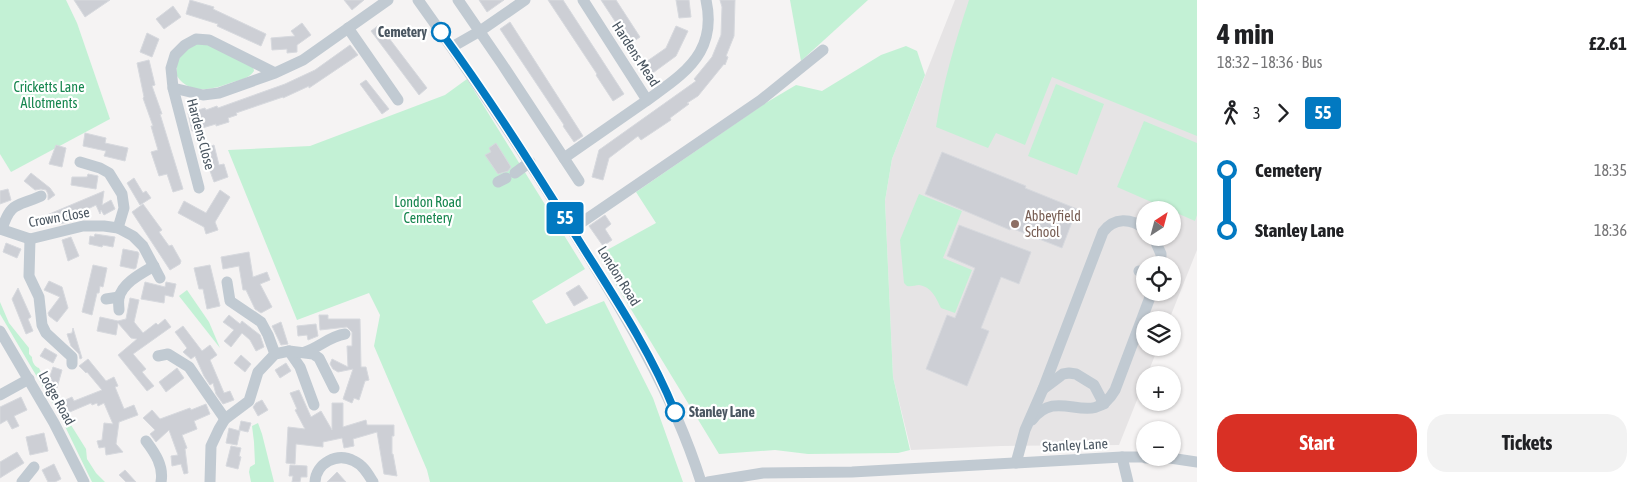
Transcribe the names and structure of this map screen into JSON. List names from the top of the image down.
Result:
{
  "streets": {
    "street": [
      "Hardens Mead",
      "Hardens Close",
      "Crown Close",
      "London Road",
      "Lodge Road",
      "Stanley Lane"
    ]
  },
  "parks": ["Cricketts Lane Allotments", "London Road Cemetery"],
  "places": ["Cemetery", "Abbeyfield School", "Stanley Lane"],
  "lines": ["bus line 55"],
  "north": "top right",
  "page": {
    "on_map": "55",
    "heading": ["4 min", "18:32 – 18:36 · Bus", "£2.61"],
    "legs": ["3", "55"],
    "list": [
      {
        "name": "Cemetery",
        "value": "18:35"
      },
      {
        "name": "Stanley Lane",
        "value": "18:36"
      }
    ],
    "map_buttons": ["+", "−"],
    "buttons": ["Start", "Tickets"]
  }
}
